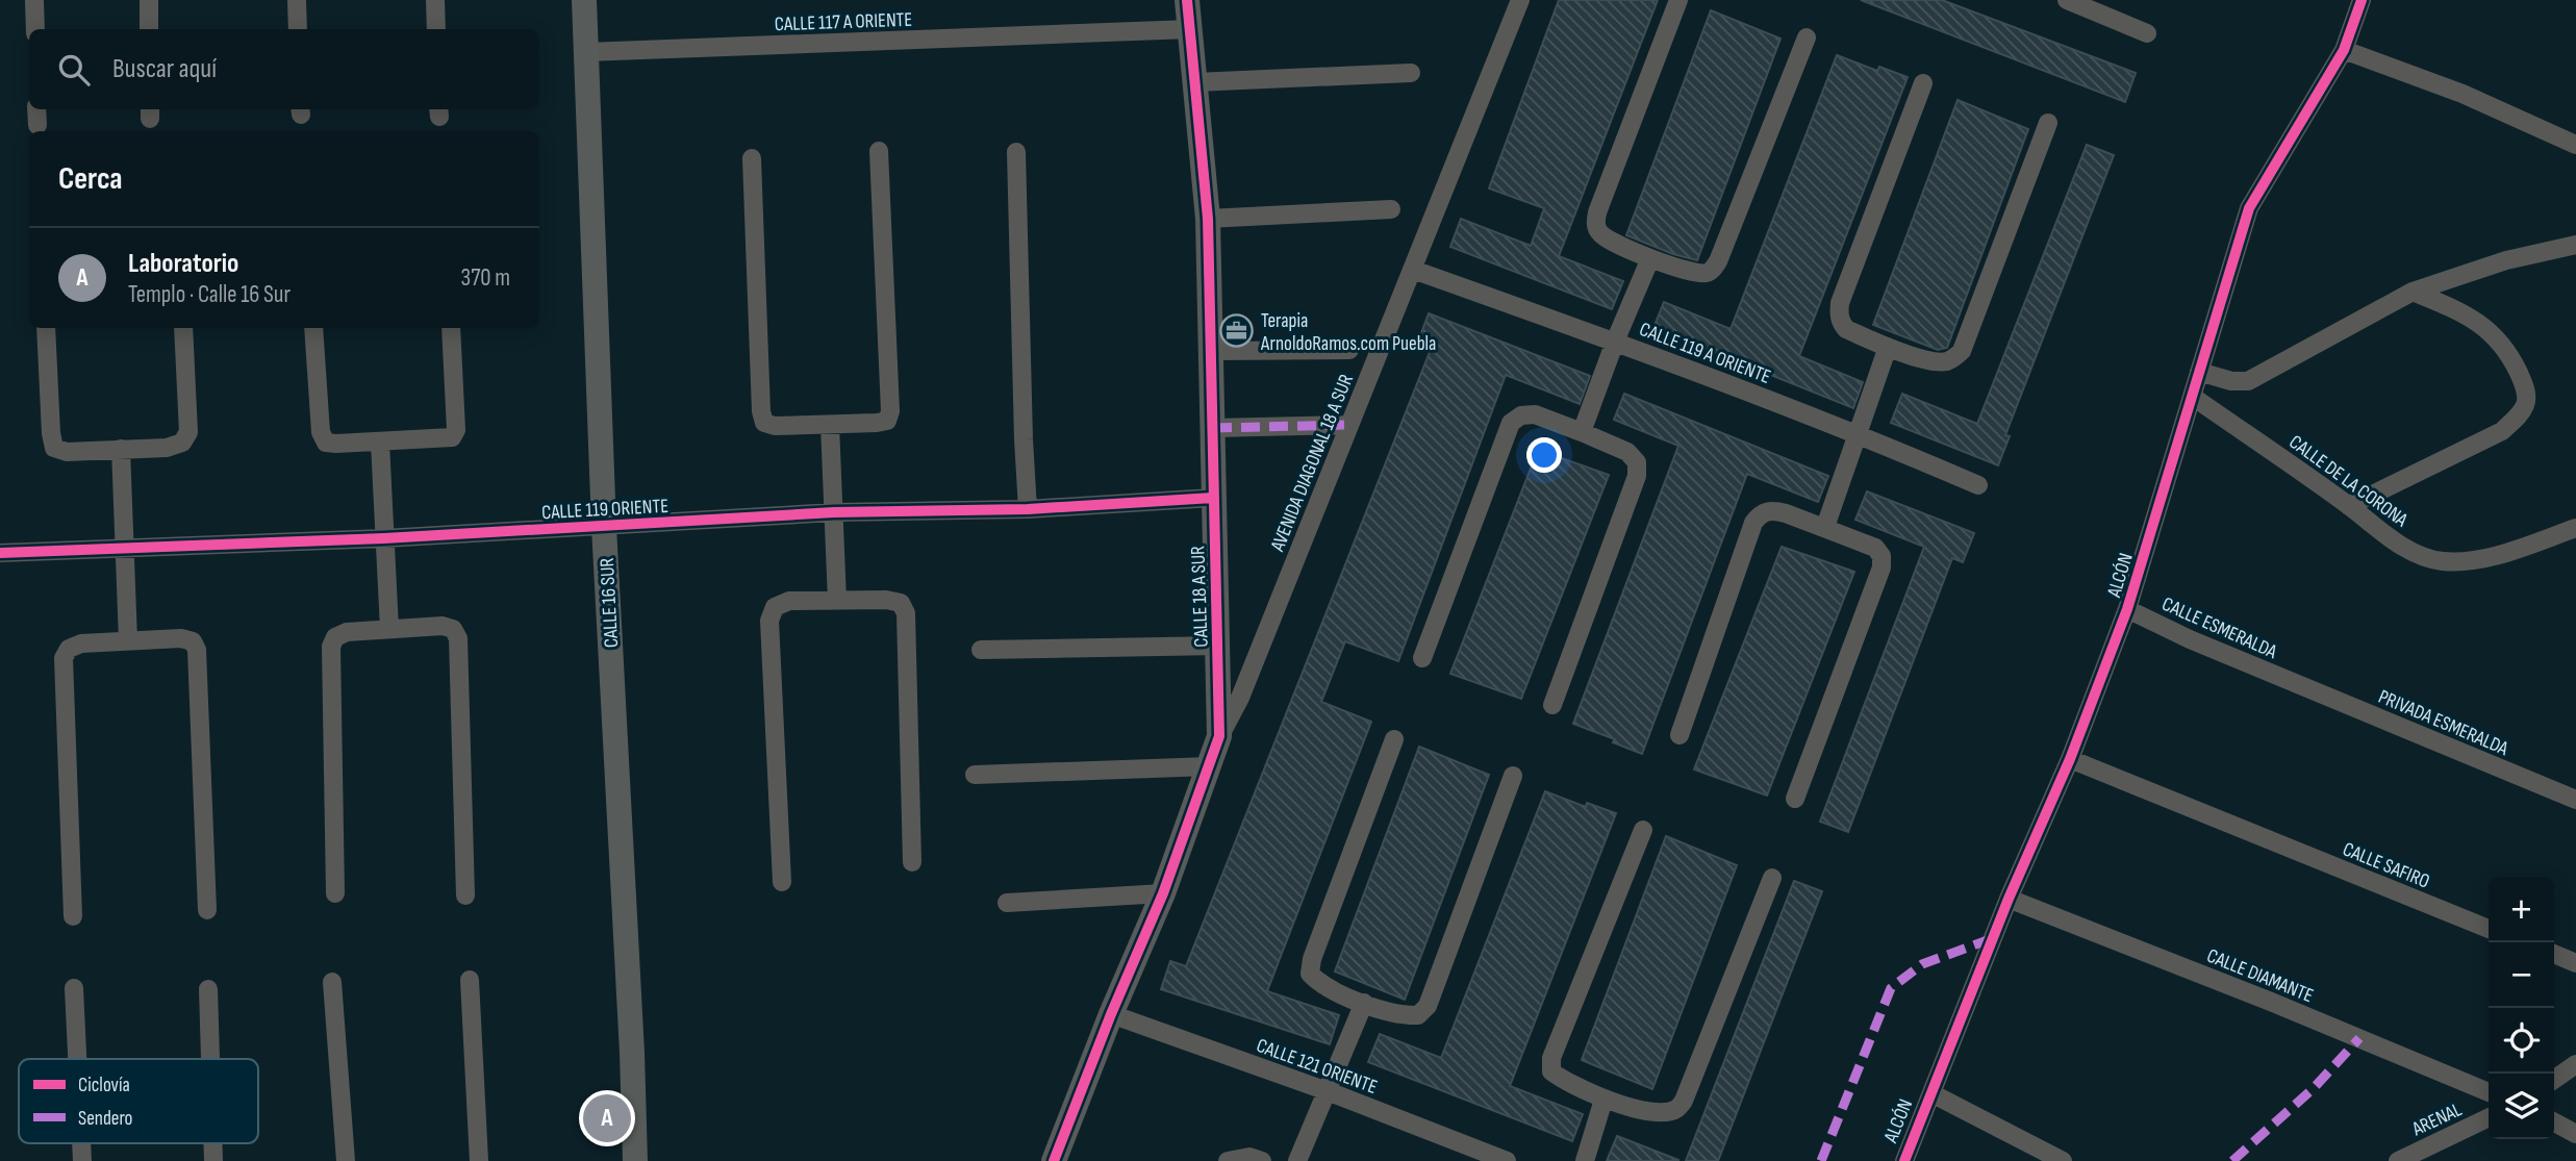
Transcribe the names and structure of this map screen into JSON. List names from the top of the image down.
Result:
{
  "streets": {
    "street": [
      "CALLE 117 A ORIENTE",
      "CALLE 119 A ORIENTE",
      "AVENIDA DIAGONAL 18 A SUR",
      "CALLE DE LA CORONA",
      "CALLE 119 ORIENTE",
      "ALCÓN",
      "CALLE 18 A SUR",
      "CALLE 16 SUR",
      "CALLE ESMERALDA",
      "PRIVADA ESMERALDA",
      "CALLE SAFIRO",
      "CALLE DIAMANTE",
      "CALLE 121 ORIENTE",
      "ARENAL"
    ]
  },
  "crossings": [
    ["CALLE 117 A ORIENTE", "CALLE 18 A SUR"],
    ["CALLE 117 A ORIENTE", "CALLE 16 SUR"],
    ["CALLE 119 A ORIENTE", "AVENIDA DIAGONAL 18 A SUR"],
    ["AVENIDA DIAGONAL 18 A SUR", "CALLE 18 A SUR"],
    ["CALLE DE LA CORONA", "ALCÓN"],
    ["CALLE 119 ORIENTE", "CALLE 18 A SUR"],
    ["CALLE 119 ORIENTE", "CALLE 16 SUR"],
    ["ALCÓN", "CALLE ESMERALDA"],
    ["ALCÓN", "CALLE SAFIRO"],
    ["ALCÓN", "CALLE DIAMANTE"],
    ["CALLE 18 A SUR", "CALLE 121 ORIENTE"],
    ["CALLE ESMERALDA", "PRIVADA ESMERALDA"]
  ],
  "places": {
    "office": ["Terapia ArnoldoRamos.com Puebla"]
  },
  "legend": ["Ciclovía", "Sendero"],
  "page": {
    "search": "Buscar aquí",
    "heading": "Cerca",
    "list": [
      {
        "mark": "A",
        "name": "Laboratorio",
        "note": "Templo · Calle 16 Sur",
        "value": "370 m"
      }
    ],
    "map_buttons": ["+", "−"],
    "pins": "A"
  }
}
